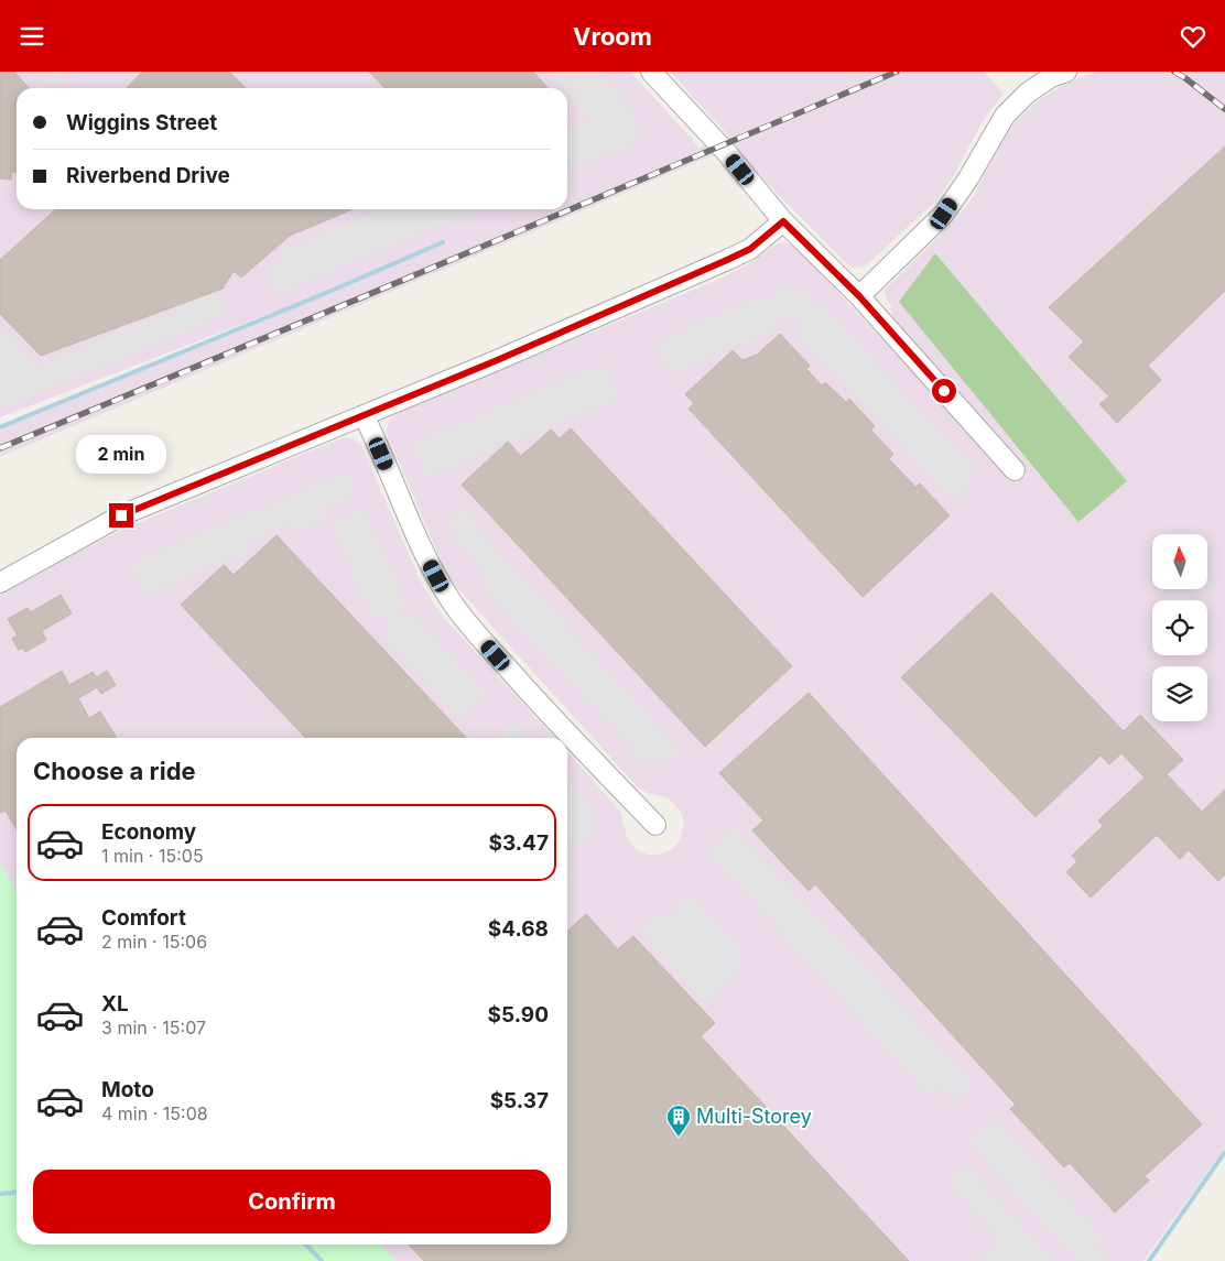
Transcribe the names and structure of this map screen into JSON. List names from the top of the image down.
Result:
{
  "places": {
    "building": ["Multi-Storey"]
  },
  "north": "top",
  "page": {
    "header": "Vroom",
    "banner": ["Wiggins Street", "Riverbend Drive"],
    "bubble": "2 min",
    "heading": "Choose a ride",
    "list": [
      {
        "name": "Economy",
        "note": "1 min · 15:05",
        "value": "$3.47"
      },
      {
        "name": "Comfort",
        "note": "2 min · 15:06",
        "value": "$4.68"
      },
      {
        "name": "XL",
        "note": "3 min · 15:07",
        "value": "$5.90"
      },
      {
        "name": "Moto",
        "note": "4 min · 15:08",
        "value": "$5.37"
      }
    ],
    "buttons": "Confirm"
  }
}
